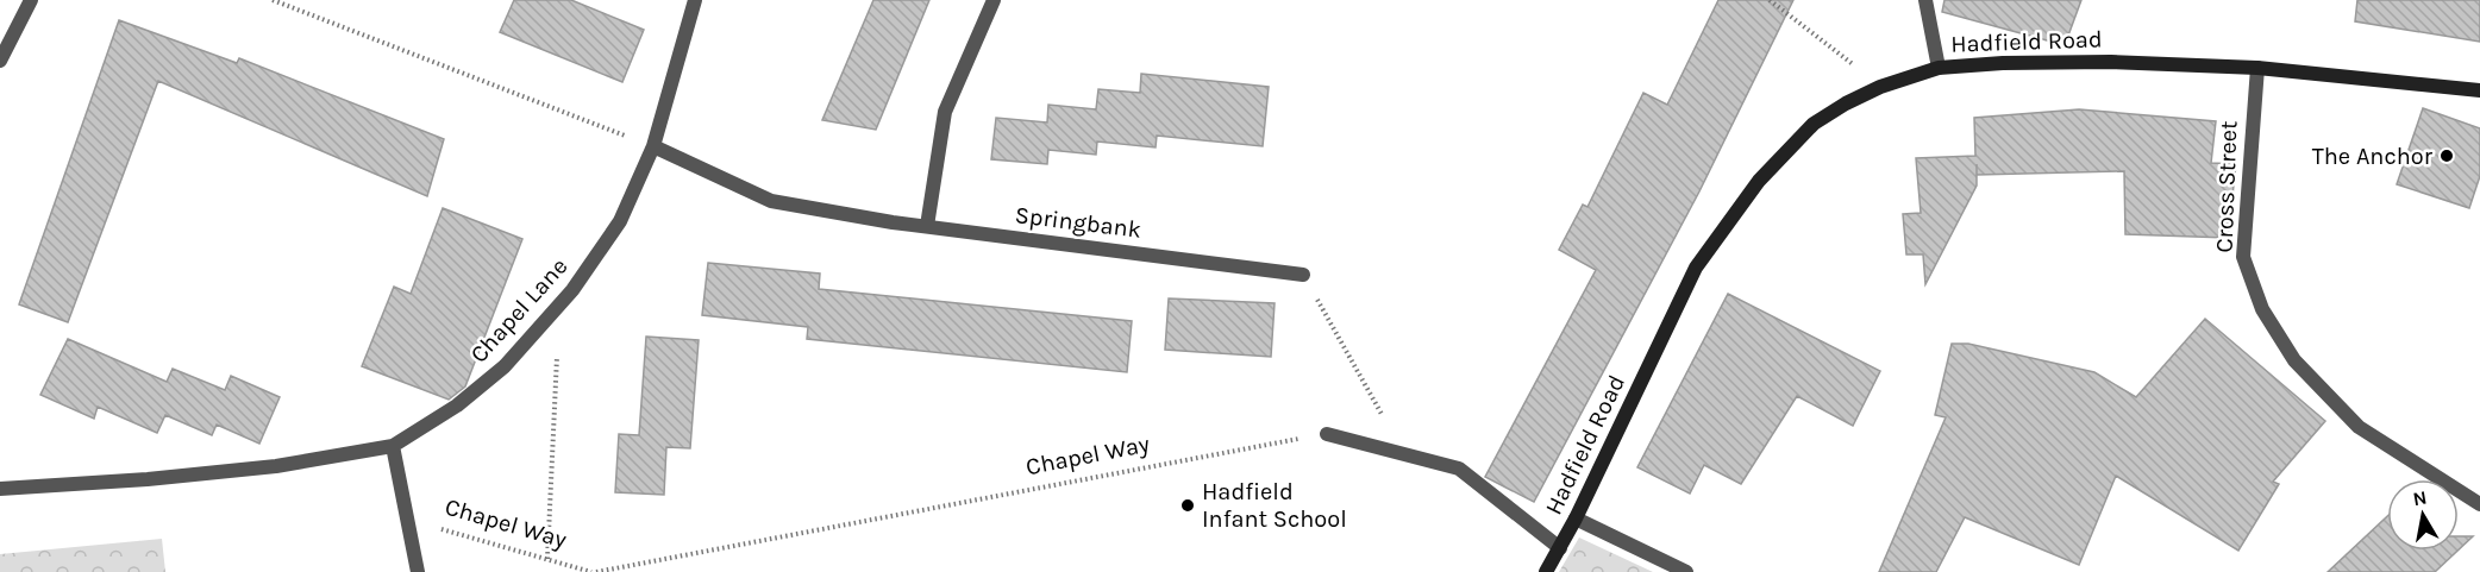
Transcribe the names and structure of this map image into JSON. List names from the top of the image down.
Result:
{
  "streets": {
    "street": [
      "Hadfield Road",
      "Cross Street",
      "Springbank",
      "Chapel Lane"
    ],
    "path": ["Chapel Way"]
  },
  "crossings": [
    ["Hadfield Road", "Cross Street"],
    ["Springbank", "Chapel Lane"]
  ],
  "places": ["The Anchor", "Hadfield Infant School"],
  "north": "top"
}
